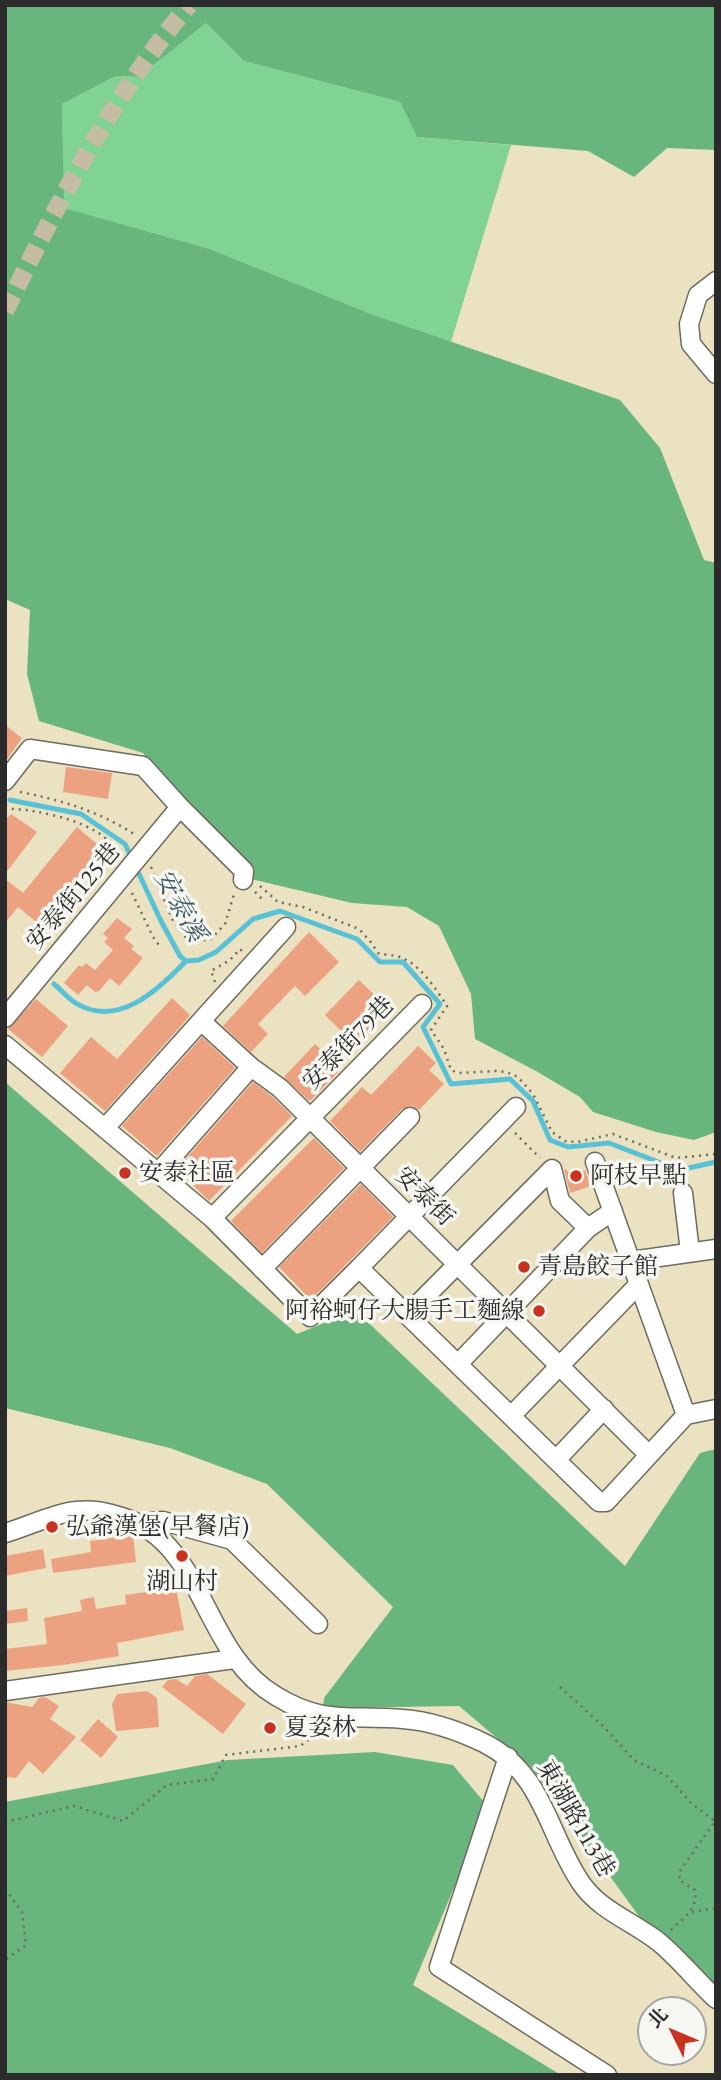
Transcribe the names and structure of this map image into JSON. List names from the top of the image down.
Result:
{
  "streets": {
    "street": [
      "安泰街125巷",
      "安泰街79巷",
      "安泰街",
      "東湖路113巷"
    ]
  },
  "crossings": [
    ["安泰街79巷", "安泰街"]
  ],
  "water": ["安泰溪"],
  "places": [
    "安泰社區",
    "阿枝早點",
    "青島餃子館",
    "阿裕蚵仔大腸手工麵線",
    "弘爺漢堡(早餐店)",
    "湖山村",
    "夏姿林"
  ],
  "north": "top left"
}
